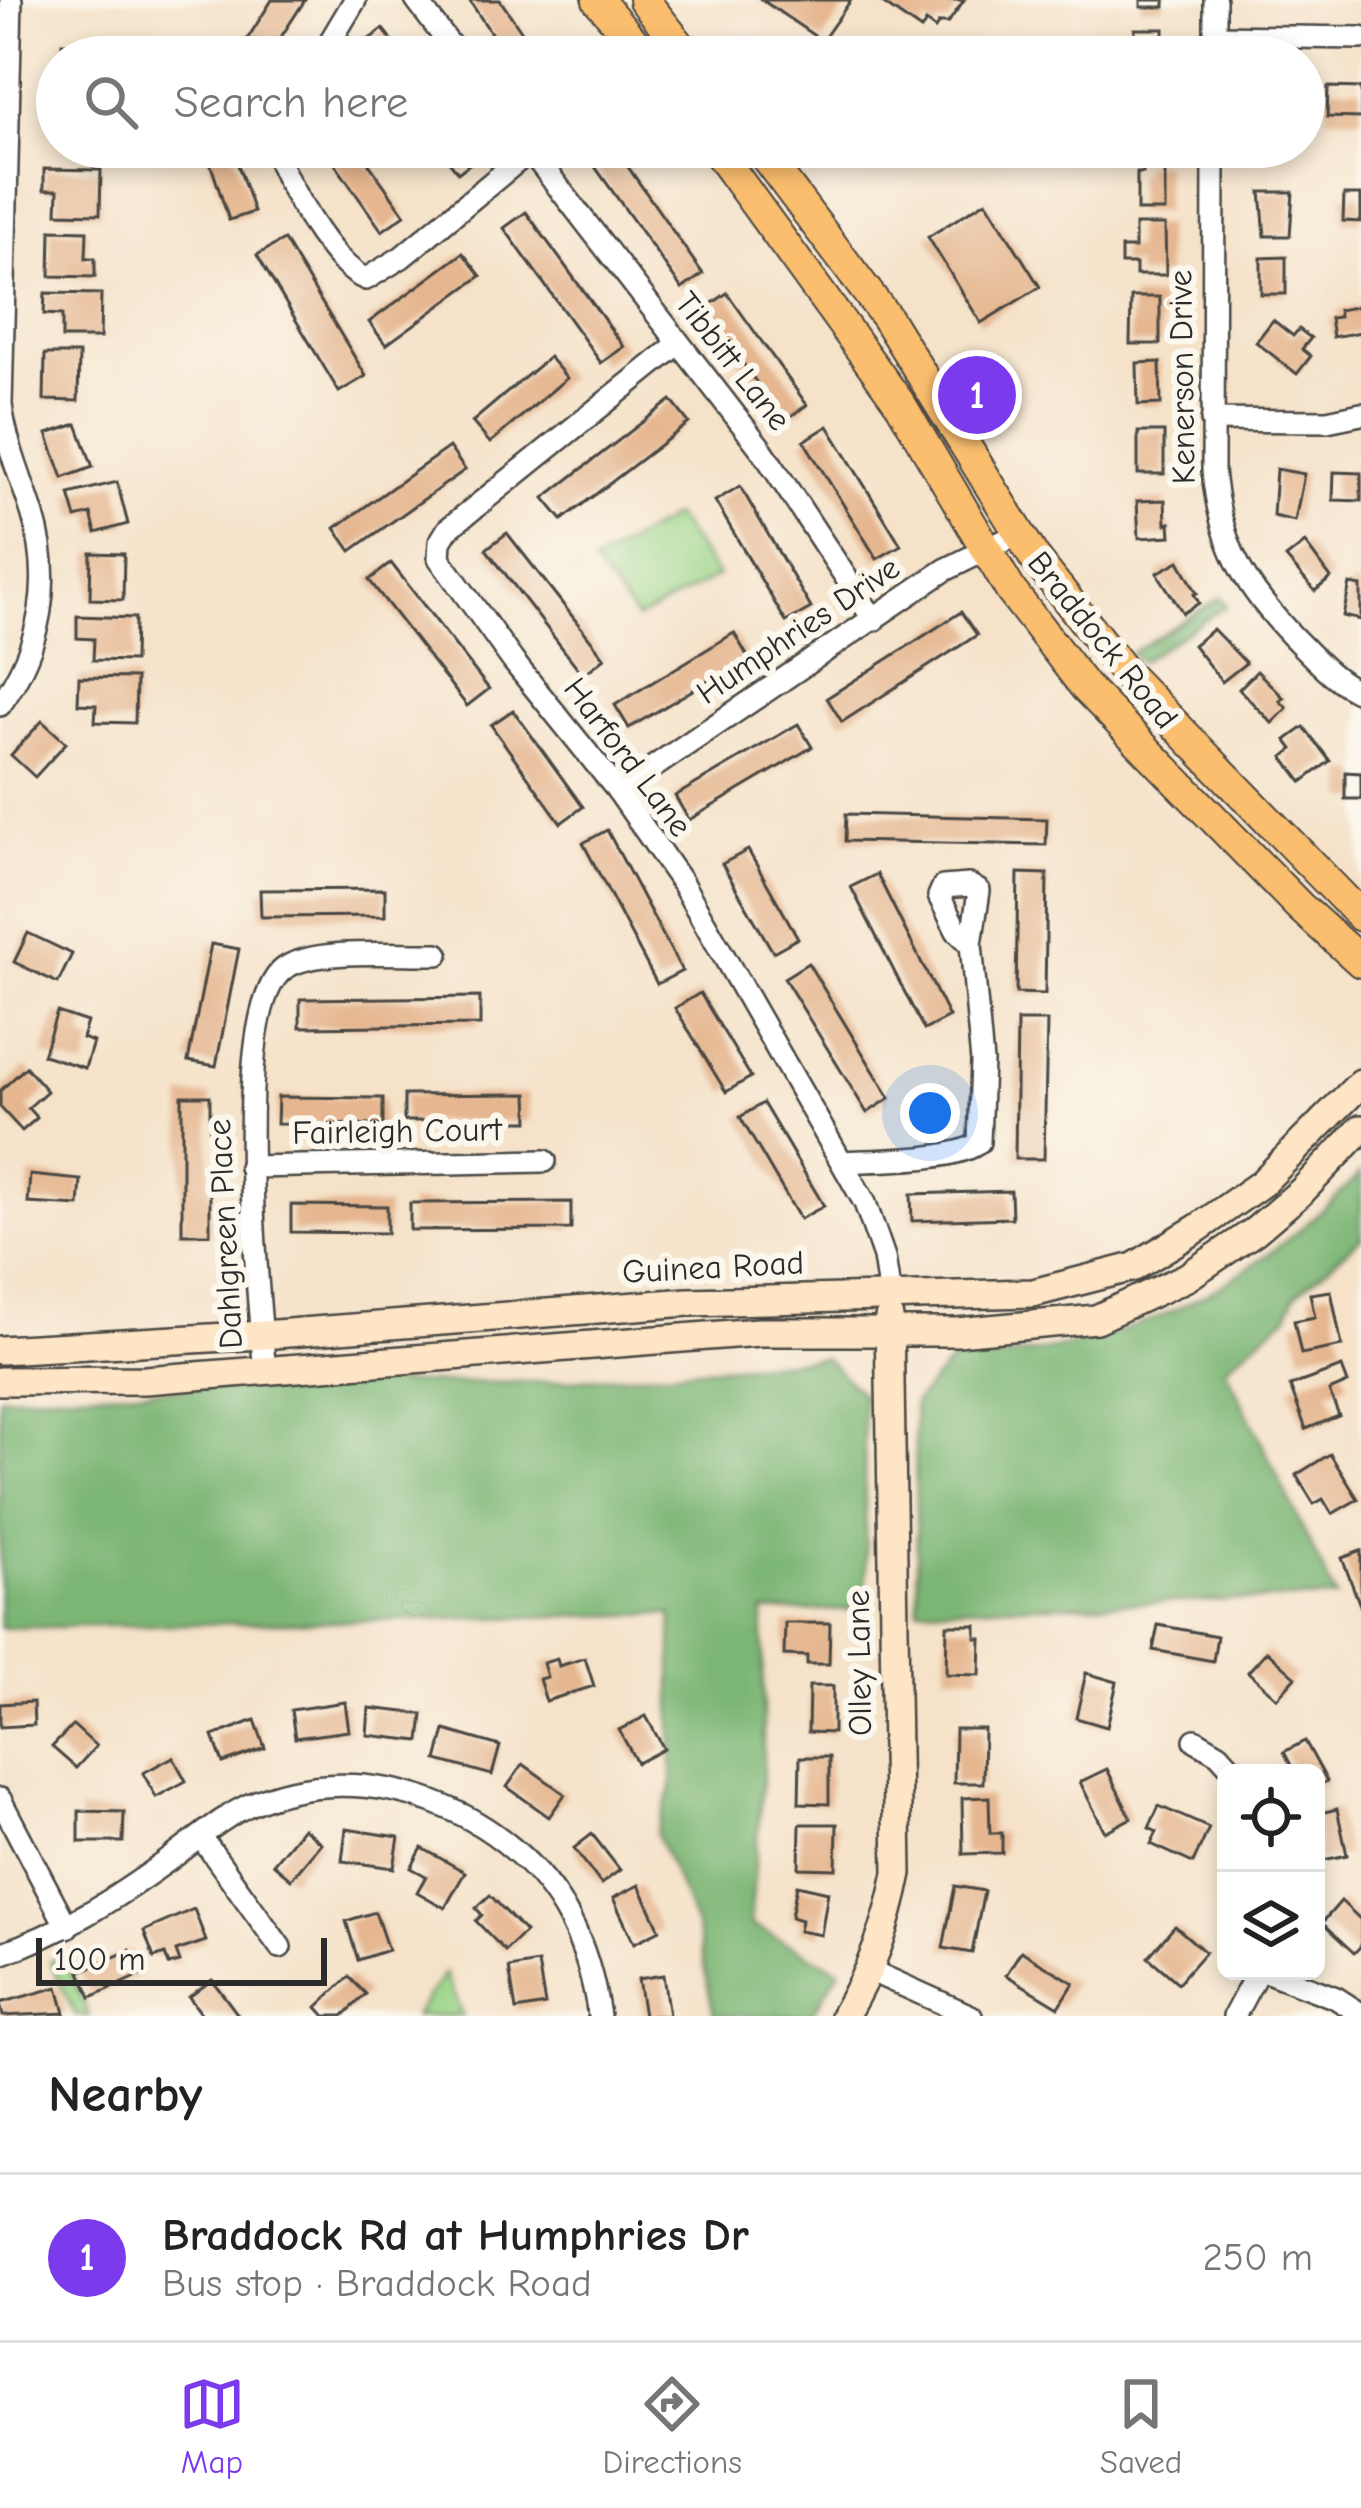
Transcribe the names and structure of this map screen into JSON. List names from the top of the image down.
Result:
{
  "streets": {
    "main road": ["Braddock Road", "Guinea Road", "Olley Lane"],
    "street": [
      "Tibbitt Lane",
      "Kenerson Drive",
      "Humphries Drive",
      "Harford Lane",
      "Fairleigh Court",
      "Dahlgreen Place"
    ]
  },
  "crossings": [
    ["Tibbitt Lane", "Humphries Drive"],
    ["Tibbitt Lane", "Harford Lane"],
    ["Humphries Drive", "Braddock Road"],
    ["Humphries Drive", "Harford Lane"],
    ["Harford Lane", "Guinea Road"],
    ["Harford Lane", "Olley Lane"],
    ["Fairleigh Court", "Dahlgreen Place"],
    ["Dahlgreen Place", "Guinea Road"],
    ["Guinea Road", "Olley Lane"]
  ],
  "scale_bar": "100 m",
  "page": {
    "search": "Search here",
    "pins": "1",
    "scale": "100 m",
    "heading": "Nearby",
    "list": [
      {
        "mark": "1",
        "name": "Braddock Rd at Humphries Dr",
        "note": "Bus stop · Braddock Road",
        "value": "250 m"
      }
    ],
    "nav": ["Map", "Directions", "Saved"]
  }
}
